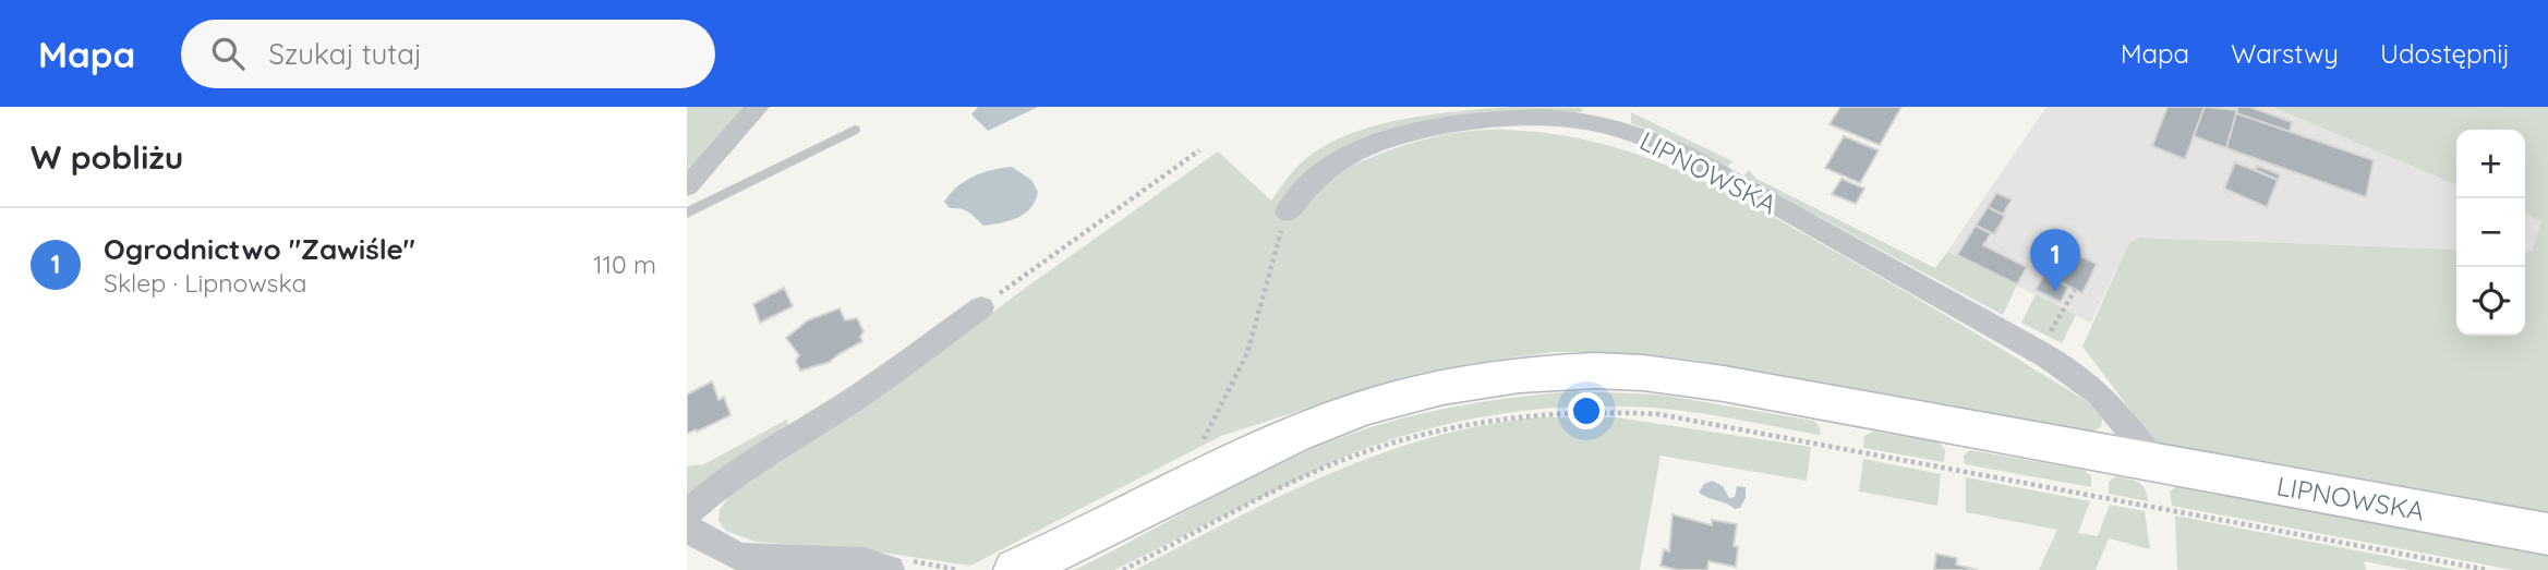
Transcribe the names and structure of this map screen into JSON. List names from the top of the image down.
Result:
{
  "streets": {
    "main road": ["LIPNOWSKA"]
  },
  "page": {
    "header": "Mapa",
    "search": "Szukaj tutaj",
    "nav": ["Mapa", "Warstwy", "Udostępnij"],
    "heading": "W pobliżu",
    "map_buttons": ["+", "−"],
    "list": [
      {
        "mark": "1",
        "name": "Ogrodnictwo \"Zawiśle\"",
        "note": "Sklep · Lipnowska",
        "value": "110 m"
      }
    ],
    "pins": "1"
  }
}
